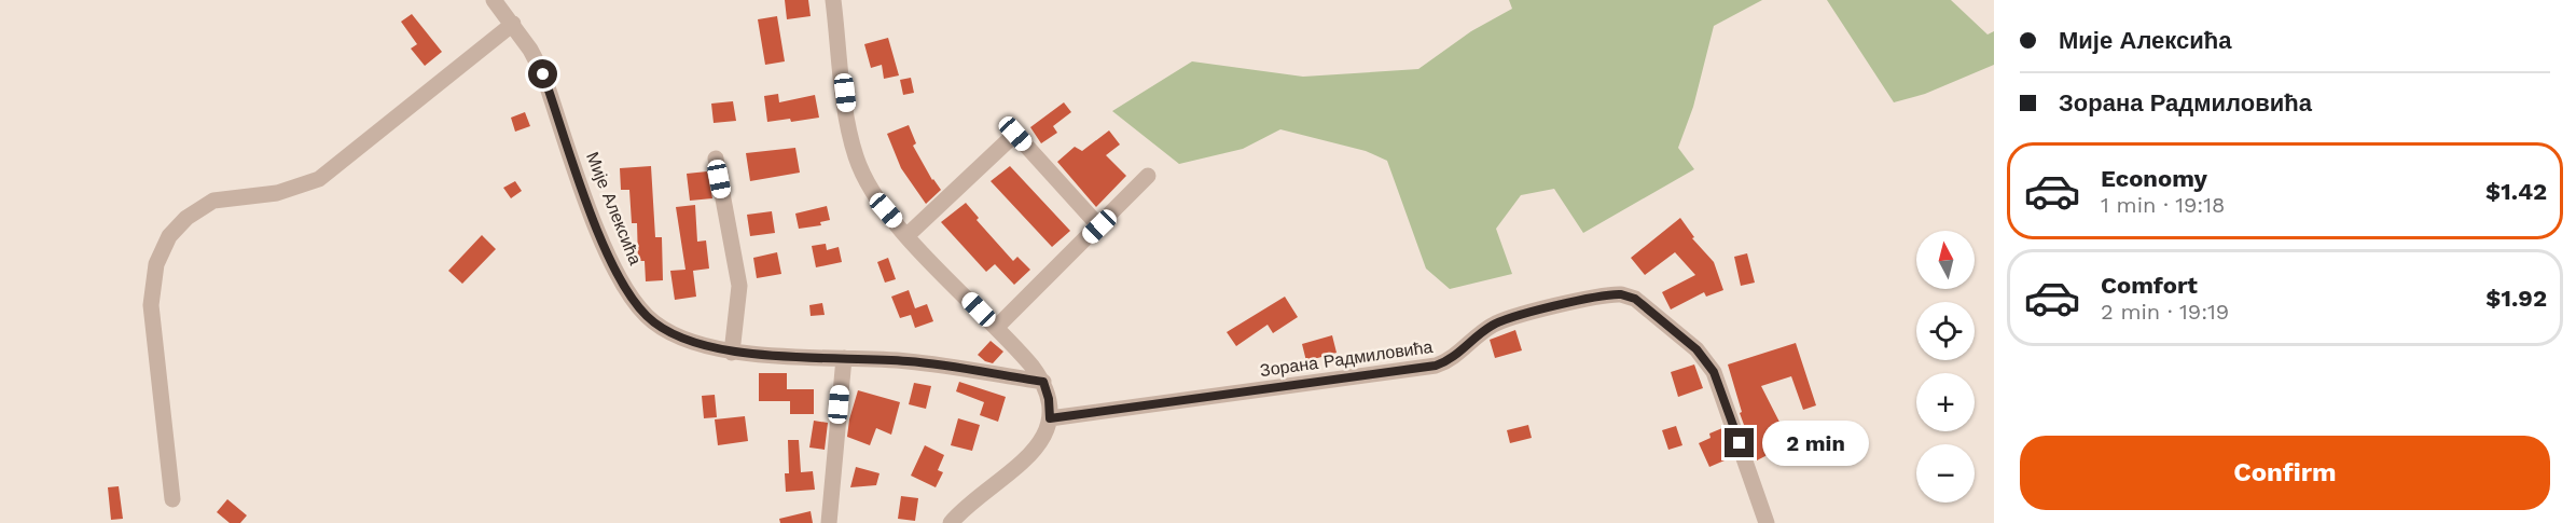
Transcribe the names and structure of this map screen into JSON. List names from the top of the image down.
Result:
{
  "streets": {
    "street": ["Мије Алексића", "Зорана Радмиловића"]
  },
  "north": "top",
  "page": {
    "banner": ["Мије Алексића", "Зорана Радмиловића"],
    "list": [
      {
        "name": "Economy",
        "note": "1 min · 19:18",
        "value": "$1.42"
      },
      {
        "name": "Comfort",
        "note": "2 min · 19:19",
        "value": "$1.92"
      }
    ],
    "map_buttons": ["+", "−"],
    "bubble": "2 min",
    "buttons": "Confirm"
  }
}
